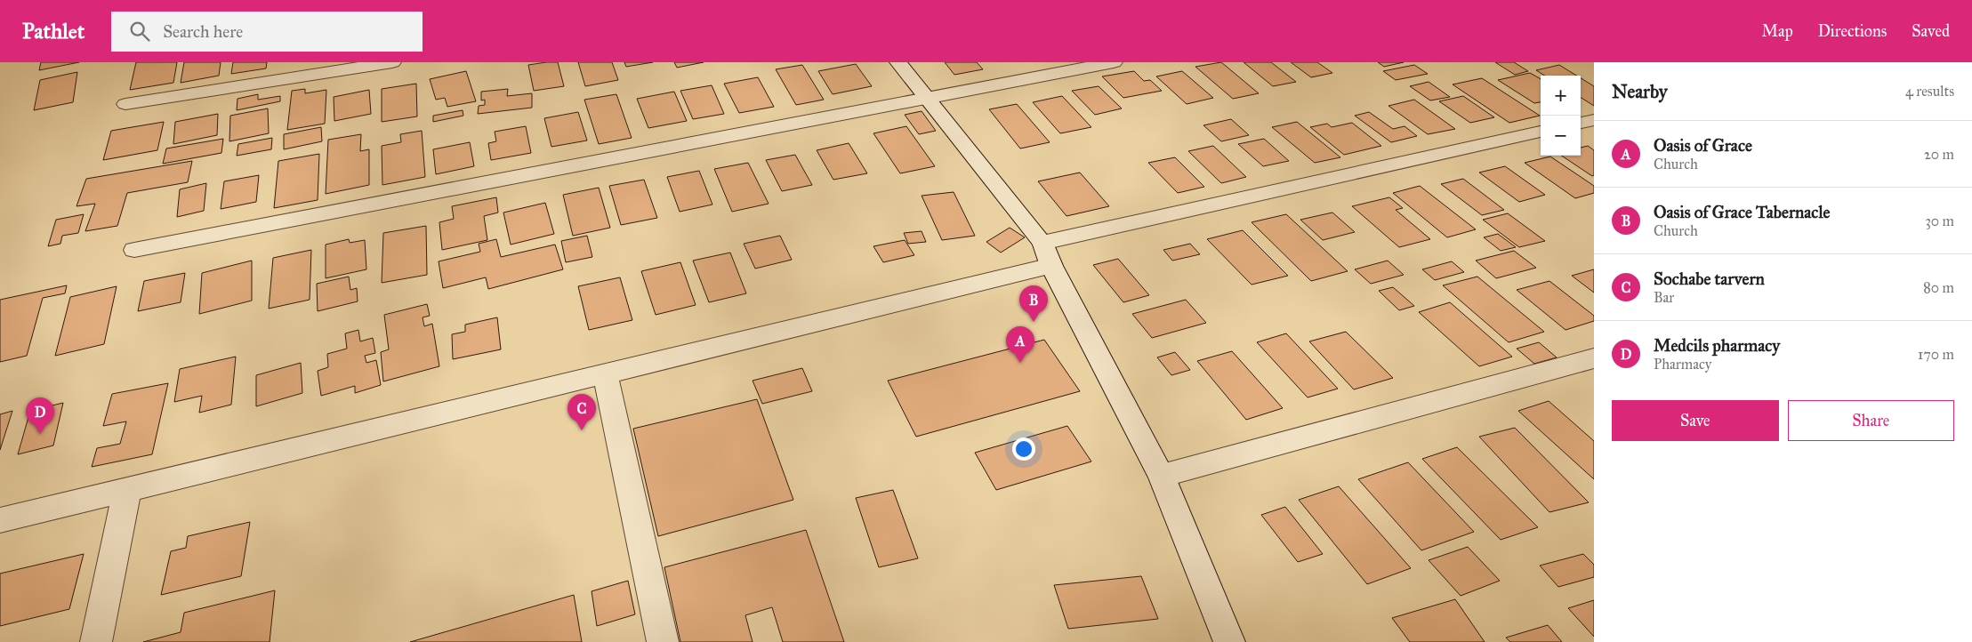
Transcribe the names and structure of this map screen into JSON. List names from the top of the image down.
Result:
{
  "page": {
    "header": "Pathlet",
    "search": "Search here",
    "nav": ["Map", "Directions", "Saved"],
    "heading": ["Nearby", "4 results"],
    "map_buttons": ["+", "−"],
    "list": [
      {
        "mark": "A",
        "name": "Oasis of Grace",
        "note": "Church",
        "value": "20 m"
      },
      {
        "mark": "B",
        "name": "Oasis of Grace Tabernacle",
        "note": "Church",
        "value": "30 m"
      },
      {
        "mark": "C",
        "name": "Sochabe tarvern",
        "note": "Bar",
        "value": "80 m"
      },
      {
        "mark": "D",
        "name": "Medcils pharmacy",
        "note": "Pharmacy",
        "value": "170 m"
      }
    ],
    "pins": [
      "B",
      "A",
      "C",
      "D"
    ],
    "buttons": ["Save", "Share"]
  }
}
